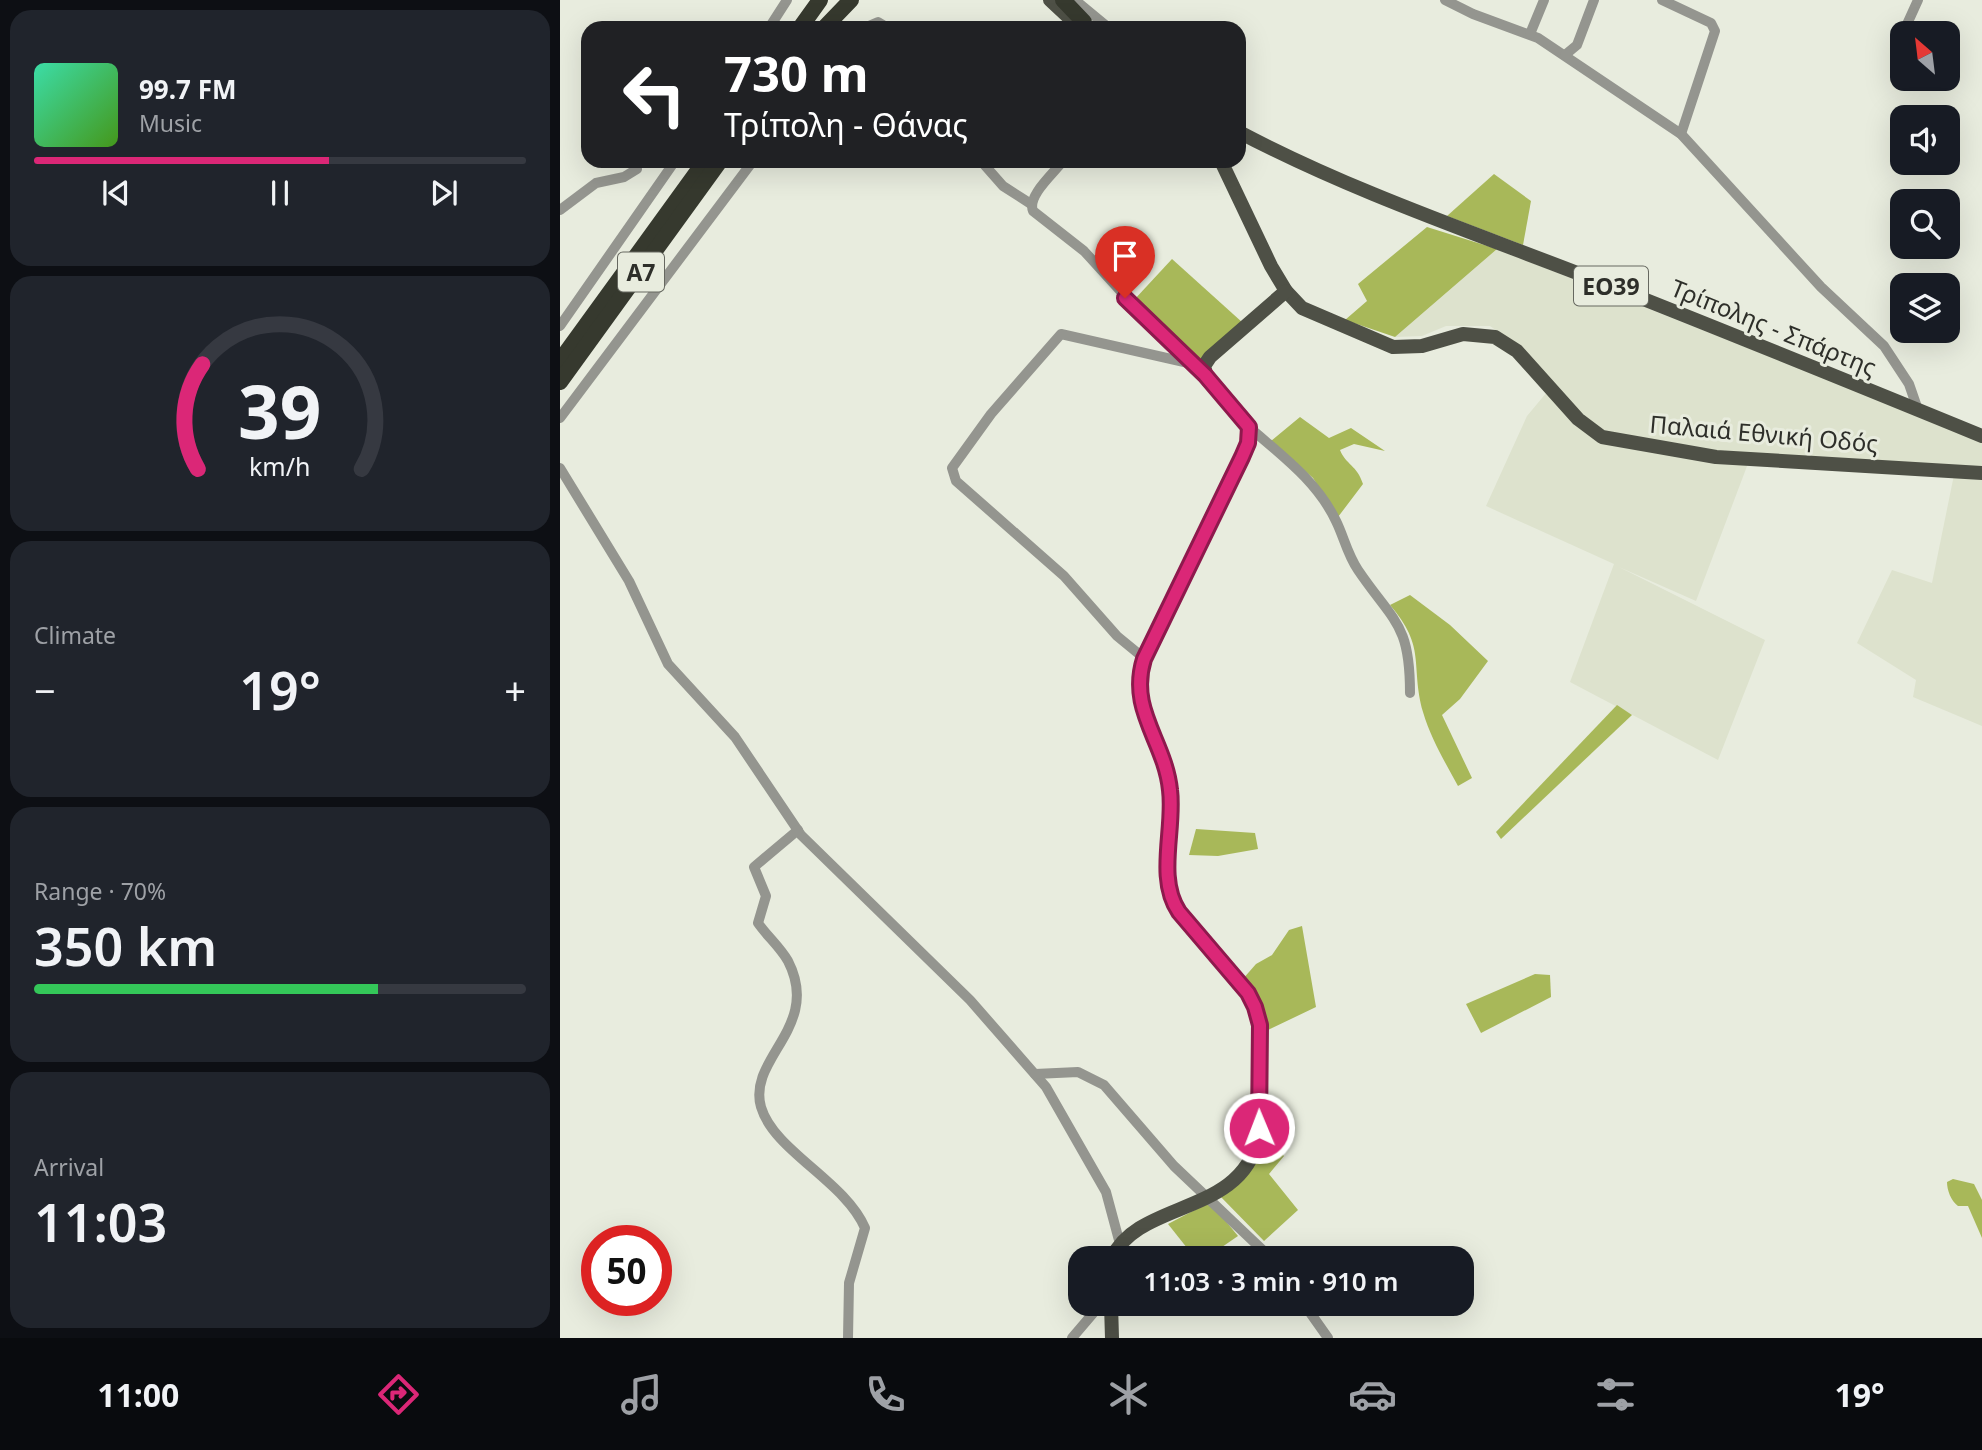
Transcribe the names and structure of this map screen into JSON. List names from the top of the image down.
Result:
{
  "streets": {
    "highway": ["Α7"],
    "main road": ["ΕΟ39", "Τρίπολης - Σπάρτης", "Παλαιά Εθνική Οδός"]
  },
  "north": "top left",
  "page": {
    "turn": ["730 m", "Τρίπολη - Θάνας"],
    "song": ["99.7 FM", "Music"],
    "tile": [
      "Climate",
      ["Range · 70%", "350 km"],
      ["Arrival", "11:03"]
    ],
    "heat": ["−", "19°", "+"],
    "limit": "50",
    "trip": "11:03 · 3 min · 910 m",
    "tabs": ["11:00", "19°"],
    "gauge": ["39", "km/h"]
  }
}
